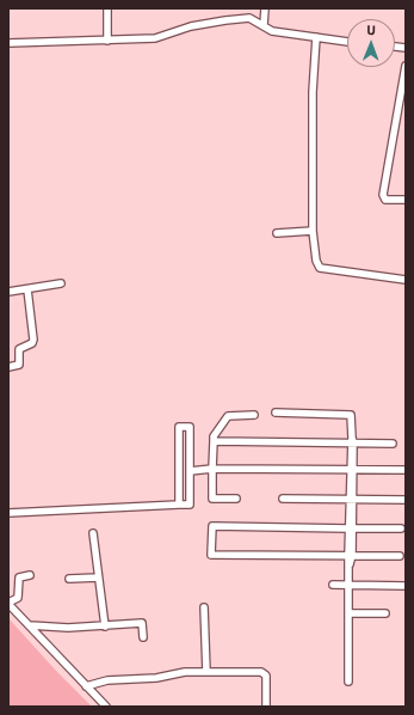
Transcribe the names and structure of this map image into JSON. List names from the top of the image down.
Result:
{
  "north": "top"
}
